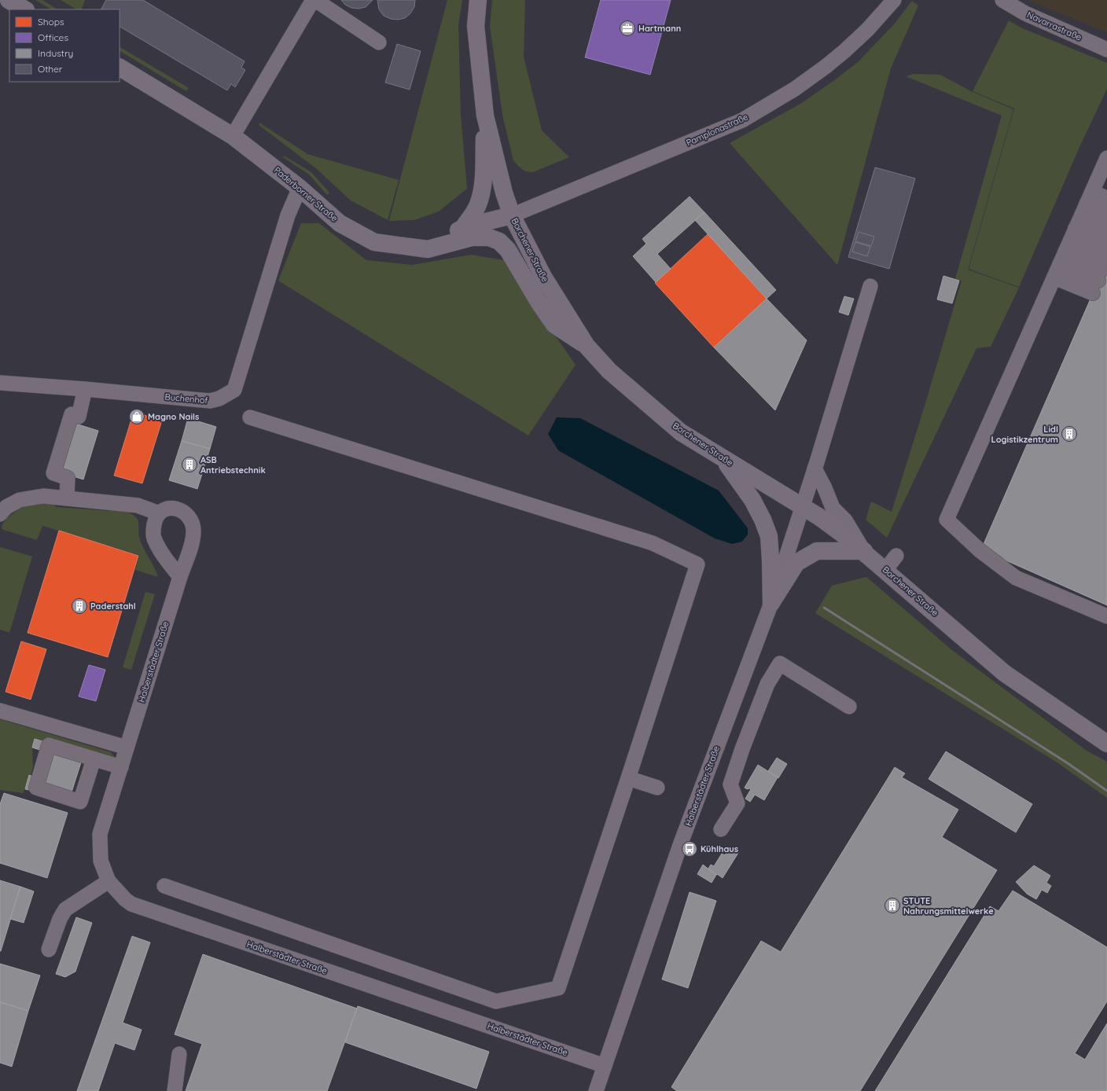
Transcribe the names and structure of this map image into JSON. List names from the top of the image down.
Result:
{
  "streets": {
    "main road": ["Paderborner Straße", "Borchener Straße"],
    "street": [
      "Navarrastraße",
      "Pamplonastraße",
      "Buchenhof",
      "Halberstädter Straße"
    ]
  },
  "crossings": [
    ["Pamplonastraße", "Paderborner Straße"],
    ["Pamplonastraße", "Borchener Straße"],
    ["Paderborner Straße", "Borchener Straße"],
    ["Paderborner Straße", "Buchenhof"],
    ["Borchener Straße", "Halberstädter Straße"]
  ],
  "places": {
    "office": ["Hartmann"],
    "shop": ["Magno Nails"],
    "building": [
      "Lidl Logistikzentrum",
      "ASB Antriebstechnik",
      "Paderstahl",
      "STUTE Nahrungsmittelwerke"
    ],
    "bus stop": ["Kühlhaus"]
  },
  "legend": [
    "Shops",
    "Offices",
    "Industry",
    "Other"
  ]
}
